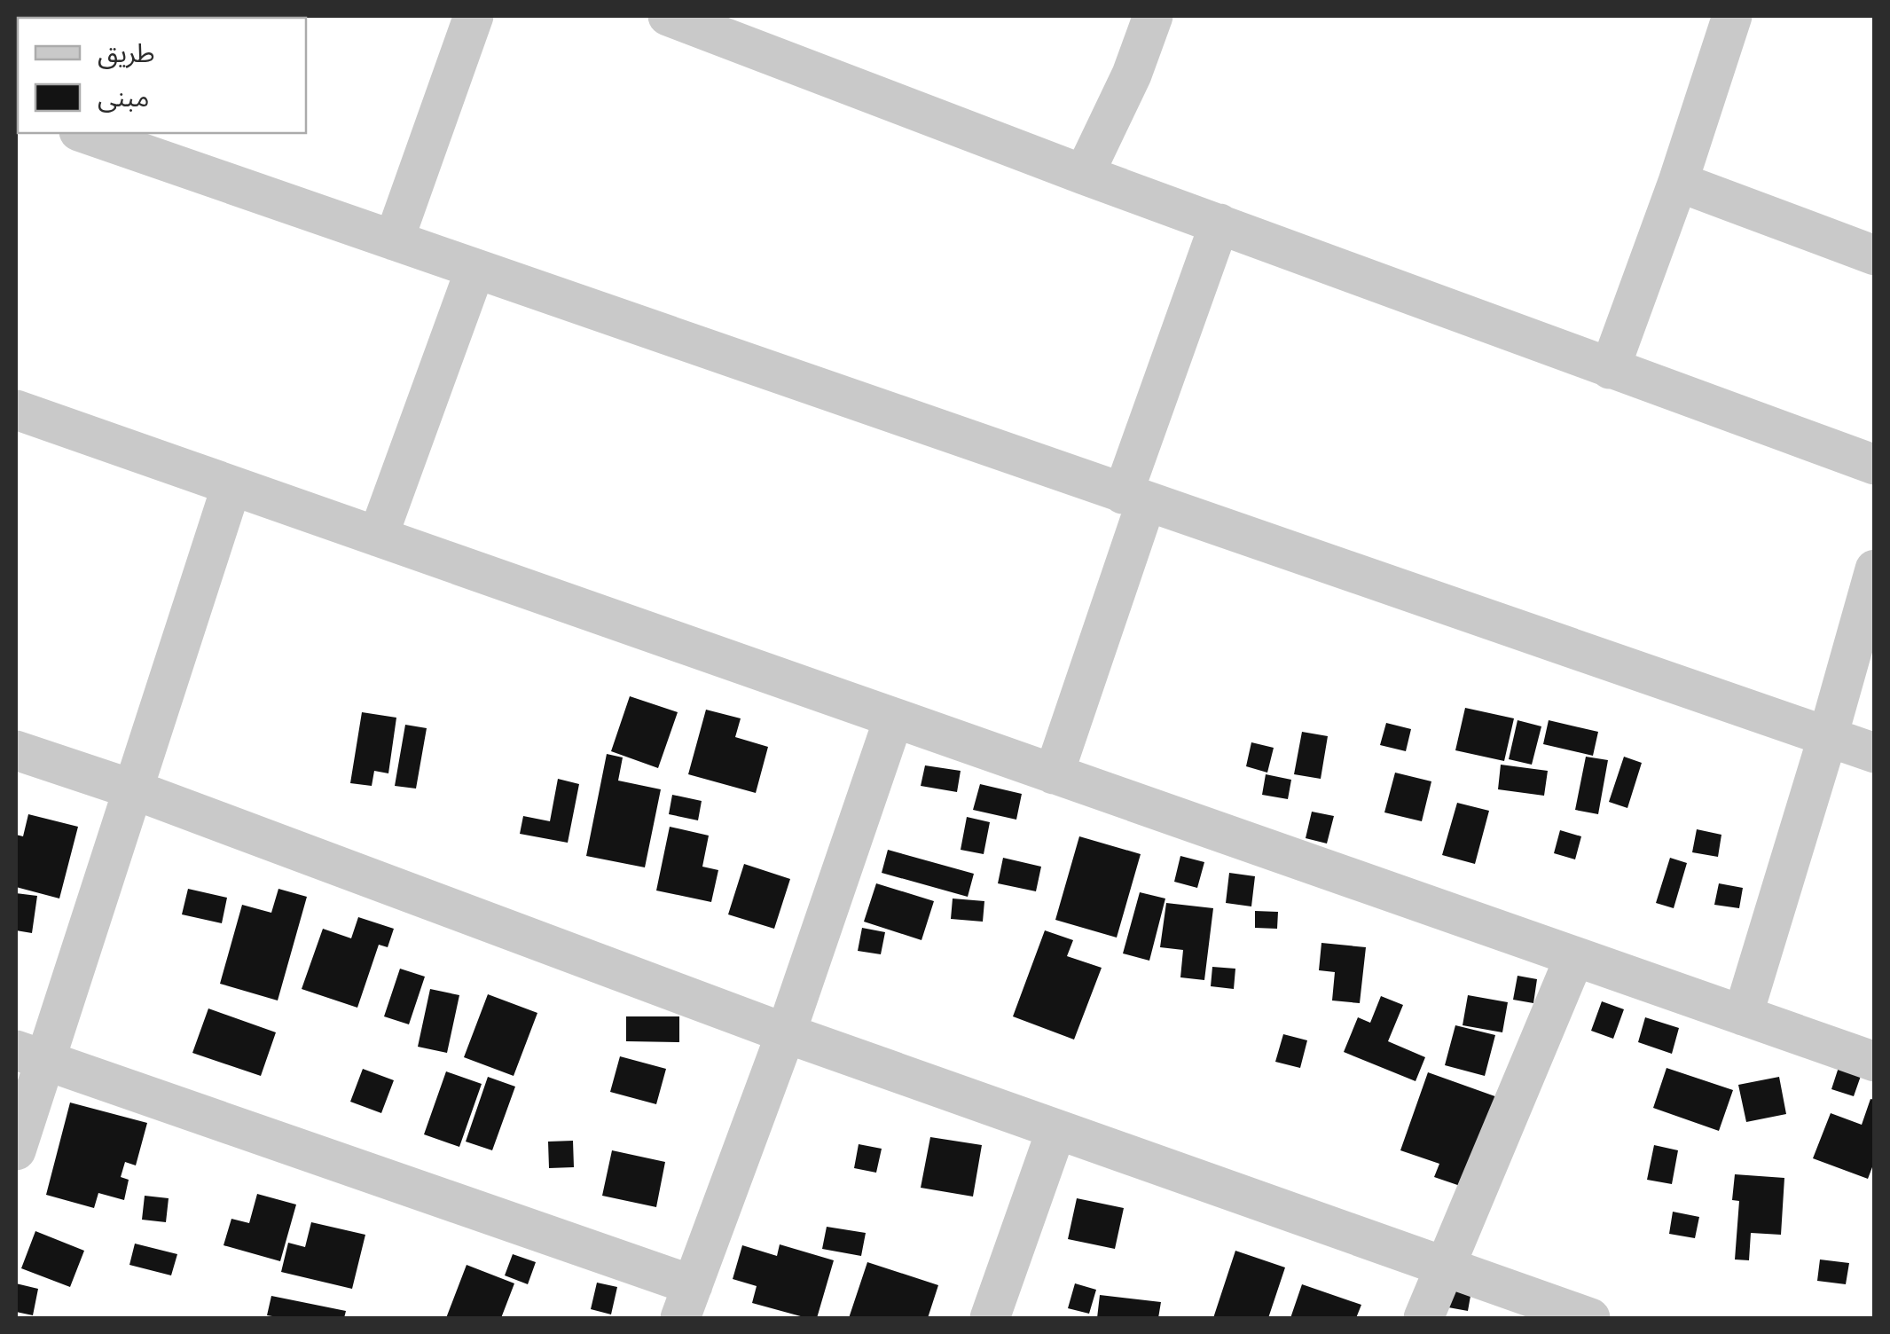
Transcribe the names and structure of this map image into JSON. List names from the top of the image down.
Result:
{
  "legend": ["طريق", "مبنى"]
}
